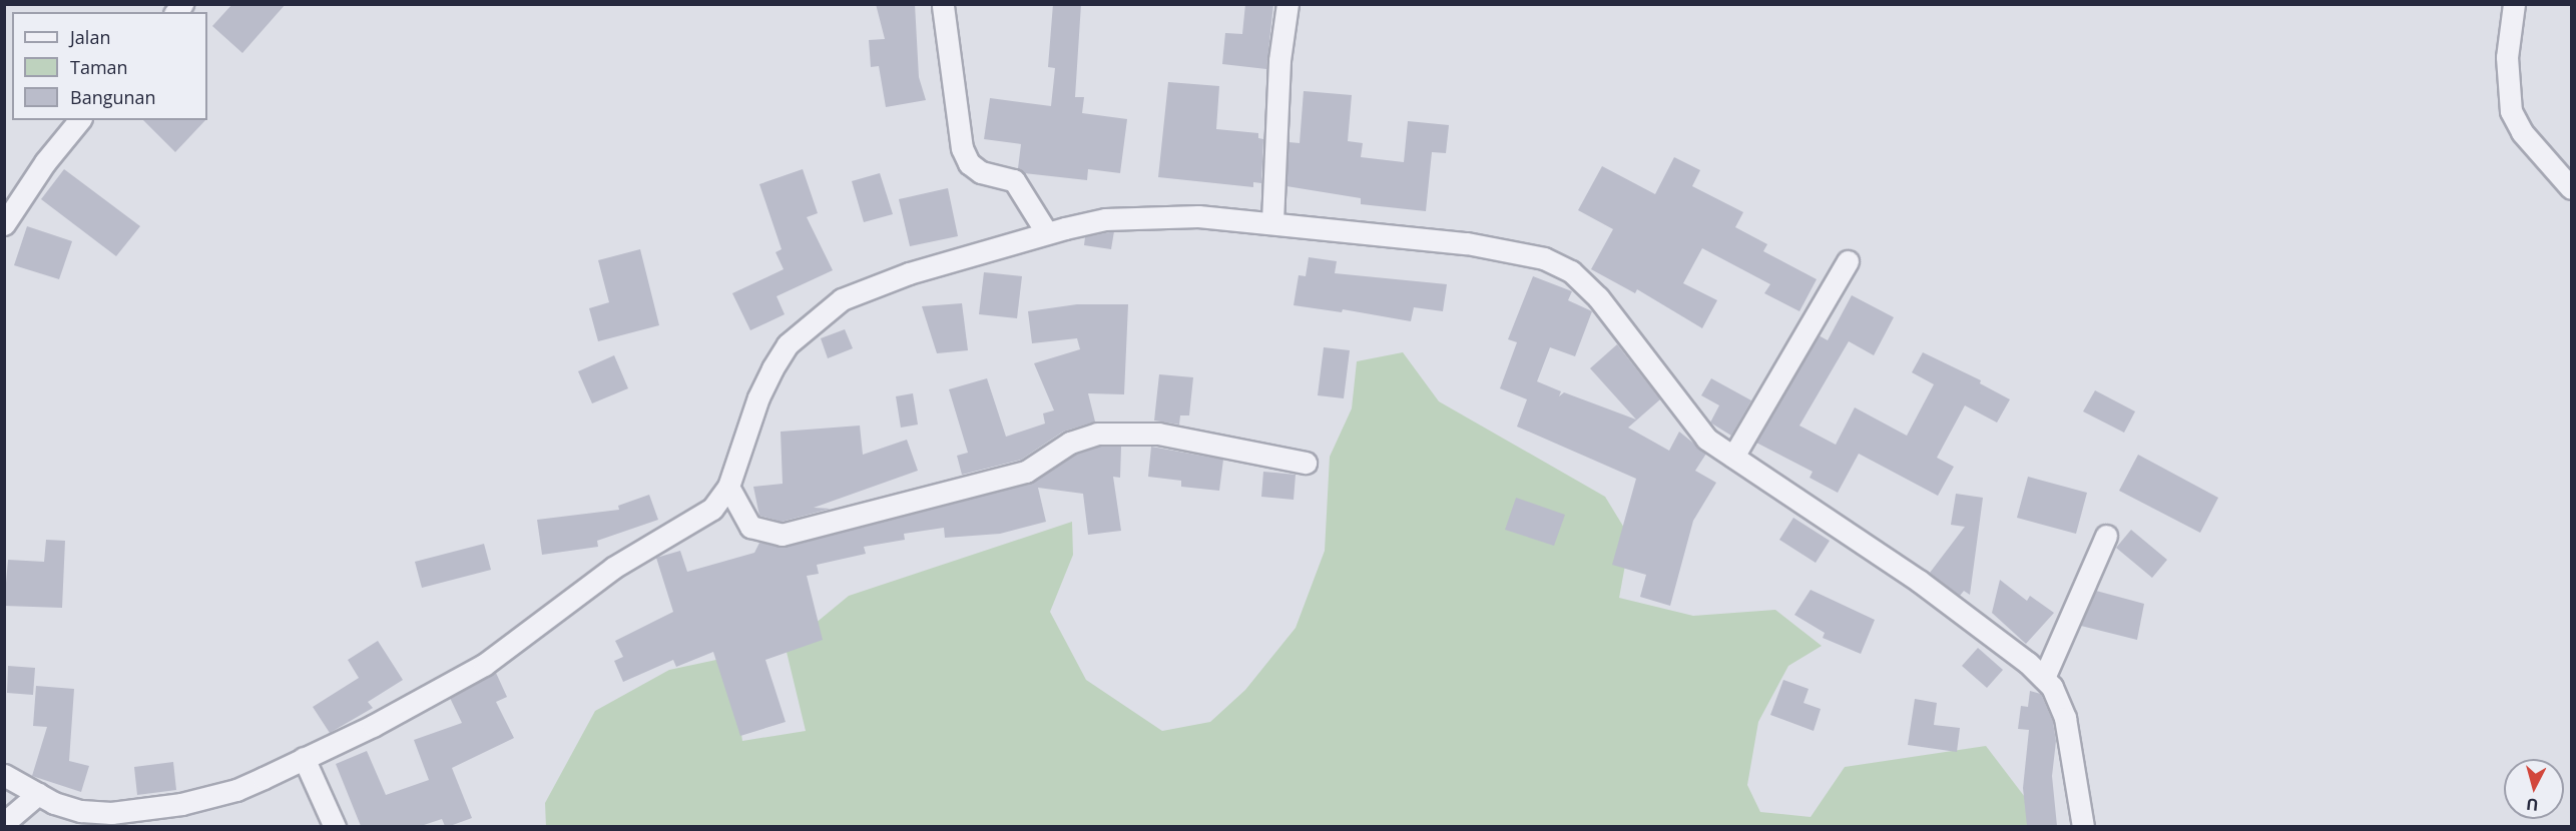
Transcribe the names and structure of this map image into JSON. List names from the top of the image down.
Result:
{
  "legend": ["Jalan", "Taman", "Bangunan"],
  "north": "bottom"
}
